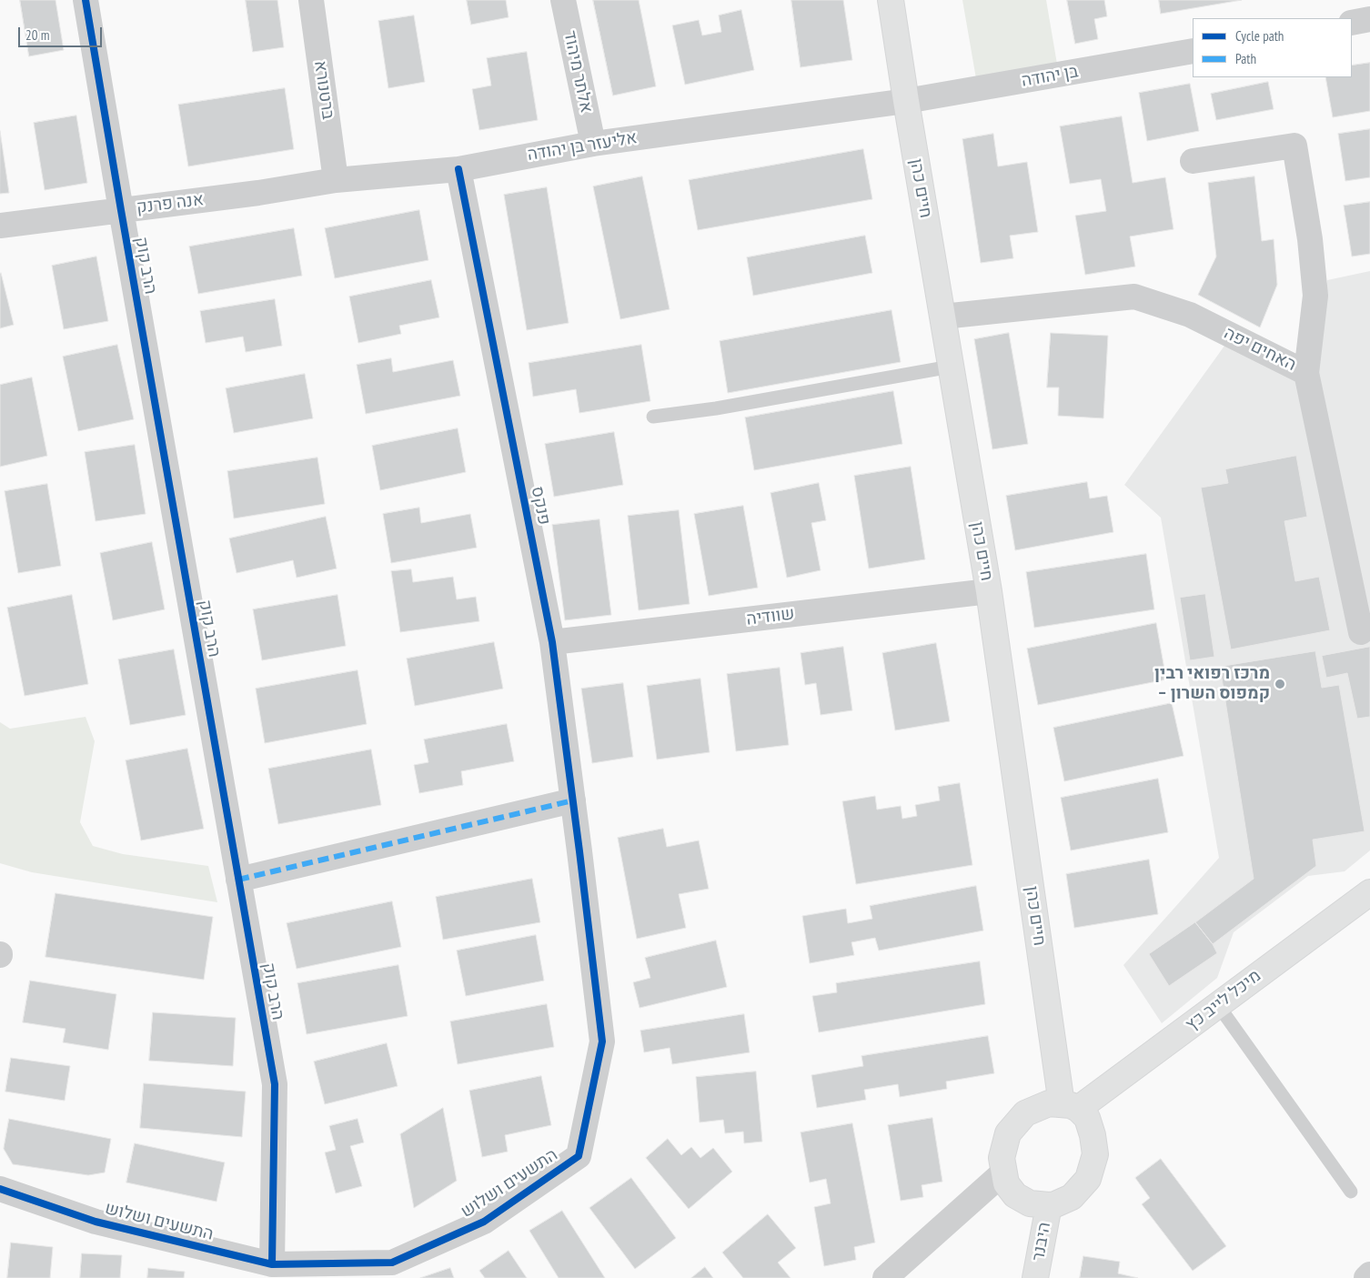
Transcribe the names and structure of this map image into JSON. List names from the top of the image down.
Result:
{
  "streets": {
    "street": [
      "אלתר מיהוד",
      "בן יהודה",
      "ברטנורא",
      "אליעזר בן יהודה",
      "חיים כהן",
      "אנה פרנק",
      "הרב קוק",
      "האחים יפה",
      "פנקס",
      "שוודיה",
      "מיכל לייב כץ",
      "התשעים ושלוש",
      "היבנר"
    ]
  },
  "crossings": [
    ["אלתר מיהוד", "אליעזר בן יהודה"],
    ["בן יהודה", "אליעזר בן יהודה"],
    ["בן יהודה", "חיים כהן"],
    ["ברטנורא", "אליעזר בן יהודה"],
    ["אליעזר בן יהודה", "חיים כהן"],
    ["אליעזר בן יהודה", "אנה פרנק"],
    ["אליעזר בן יהודה", "פנקס"],
    ["חיים כהן", "האחים יפה"],
    ["חיים כהן", "שוודיה"],
    ["חיים כהן", "מיכל לייב כץ"],
    ["חיים כהן", "היבנר"],
    ["אנה פרנק", "הרב קוק"],
    ["הרב קוק", "התשעים ושלוש"],
    ["פנקס", "שוודיה"],
    ["פנקס", "התשעים ושלוש"],
    ["מיכל לייב כץ", "היבנר"]
  ],
  "places": ["מרכז רפואי רבין – קמפוס השרון"],
  "legend": ["Cycle path", "Path"],
  "scale_bar": "20 m"
}
